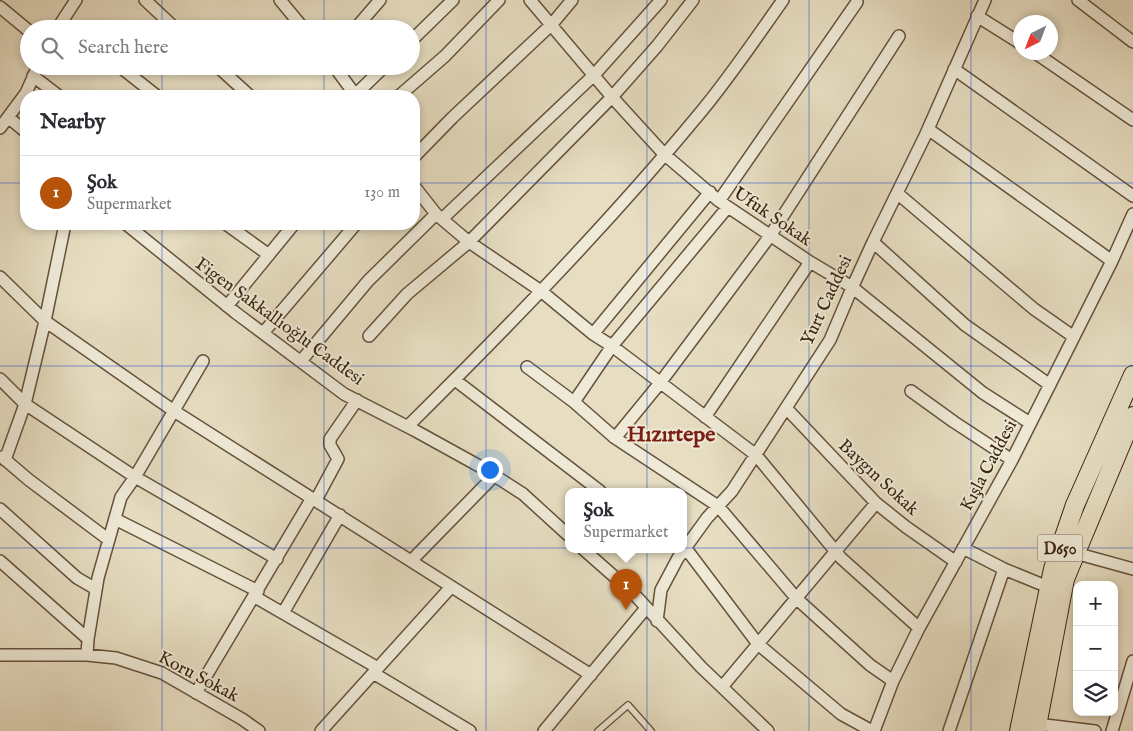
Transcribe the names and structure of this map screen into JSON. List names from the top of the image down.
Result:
{
  "streets": {
    "main road": ["D650"],
    "street": [
      "Ufuk Sokak",
      "Yurt Caddesi",
      "Figen Sakkallıoğlu Caddesi",
      "Kışla Caddesi",
      "Baygın Sokak",
      "Koru Sokak"
    ]
  },
  "crossings": [
    ["Ufuk Sokak", "Yurt Caddesi"],
    ["Ufuk Sokak", "Kışla Caddesi"],
    ["Yurt Caddesi", "Baygın Sokak"],
    ["Kışla Caddesi", "Baygın Sokak"]
  ],
  "districts": ["Hızırtepe"],
  "north": "bottom left",
  "page": {
    "search": "Search here",
    "heading": "Nearby",
    "list": [
      {
        "mark": "1",
        "name": "Şok",
        "note": "Supermarket",
        "value": "130 m"
      }
    ],
    "popup": ["Şok", "Supermarket"],
    "pins": "1",
    "map_buttons": ["+", "−"]
  }
}
